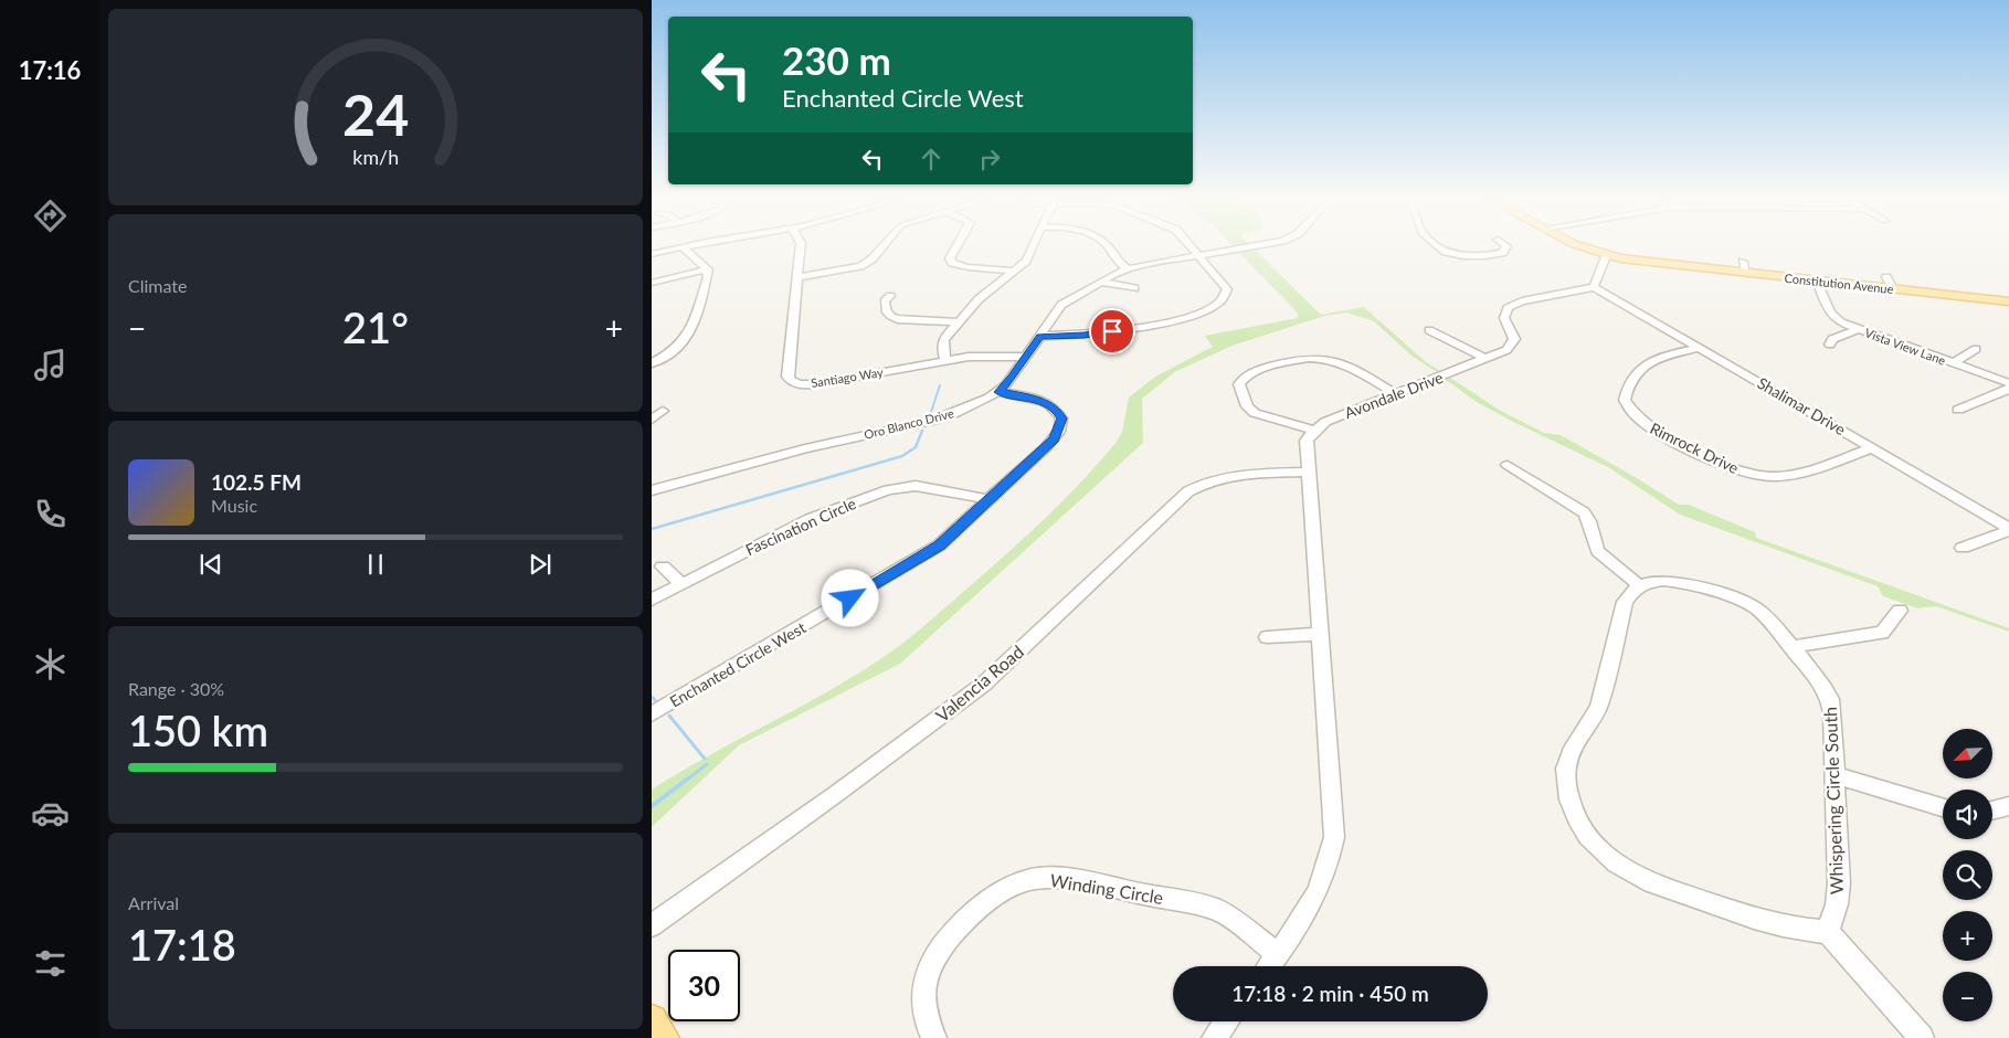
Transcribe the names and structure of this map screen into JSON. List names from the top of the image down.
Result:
{
  "streets": {
    "main road": ["Constitution Avenue"],
    "street": [
      "Vista View Lane",
      "Santiago Way",
      "Avondale Drive",
      "Shalimar Drive",
      "Oro Blanco Drive",
      "Rimrock Drive",
      "Fascination Circle",
      "Enchanted Circle West",
      "Valencia Road",
      "Whispering Circle South",
      "Winding Circle"
    ]
  },
  "crossings": [
    ["Constitution Avenue", "Vista View Lane"],
    ["Santiago Way", "Oro Blanco Drive"],
    ["Avondale Drive", "Shalimar Drive"],
    ["Shalimar Drive", "Rimrock Drive"],
    ["Oro Blanco Drive", "Enchanted Circle West"],
    ["Fascination Circle", "Enchanted Circle West"]
  ],
  "north": "bottom left",
  "page": {
    "tabs": "17:16",
    "turn": ["230 m", "Enchanted Circle West"],
    "tile": [
      "Climate",
      ["Range · 30%", "150 km"],
      ["Arrival", "17:18"]
    ],
    "heat": ["−", "21°", "+"],
    "song": ["102.5 FM", "Music"],
    "map_buttons": ["+", "−"],
    "limit": "30",
    "trip": "17:18 · 2 min · 450 m",
    "gauge": ["24", "km/h"]
  }
}
